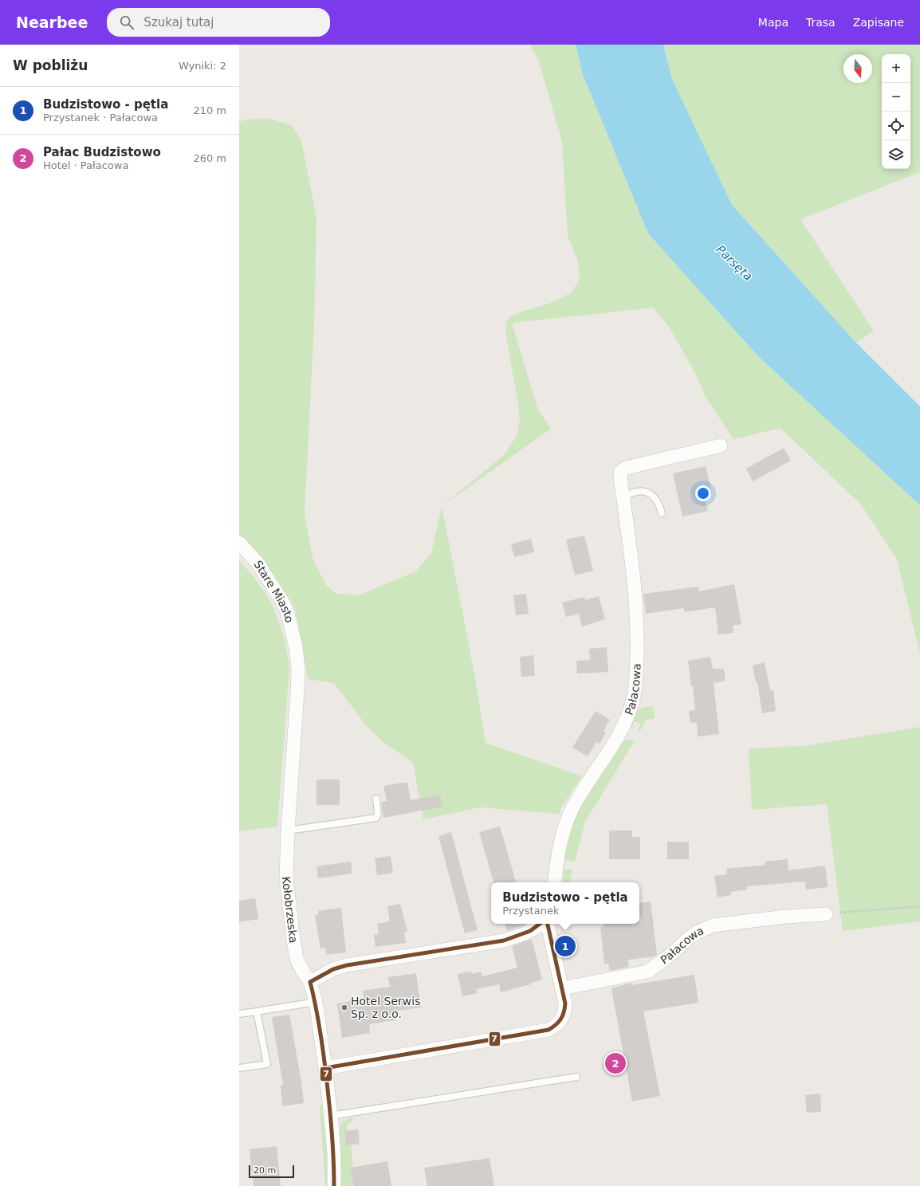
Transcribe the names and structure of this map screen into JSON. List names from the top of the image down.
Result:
{
  "streets": {
    "street": ["Stare Miasto", "Pałacowa", "Kołobrzeska"]
  },
  "crossings": [
    ["Stare Miasto", "Kołobrzeska"]
  ],
  "water": ["Parsęta"],
  "places": ["Hotel Serwis Sp. z o.o."],
  "lines": ["transit line 7"],
  "scale_bar": "20 m",
  "north": "bottom",
  "page": {
    "header": "Nearbee",
    "search": "Szukaj tutaj",
    "nav": ["Mapa", "Trasa", "Zapisane"],
    "heading": ["W pobliżu", "Wyniki: 2"],
    "map_buttons": ["+", "−"],
    "list": [
      {
        "mark": "1",
        "name": "Budzistowo - pętla",
        "note": "Przystanek · Pałacowa",
        "value": "210 m"
      },
      {
        "mark": "2",
        "name": "Pałac Budzistowo",
        "note": "Hotel · Pałacowa",
        "value": "260 m"
      }
    ],
    "popup": ["Budzistowo - pętla", "Przystanek"],
    "pins": ["1", "2"],
    "scale": "20 m"
  }
}
